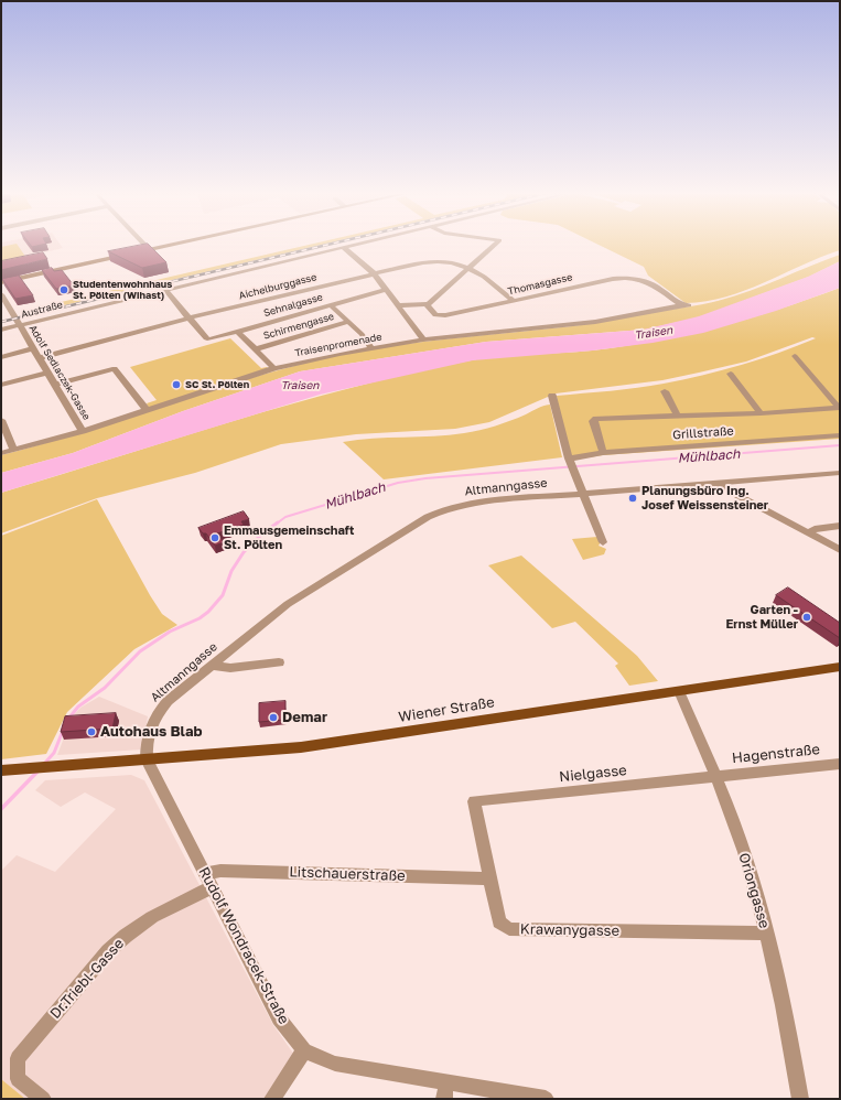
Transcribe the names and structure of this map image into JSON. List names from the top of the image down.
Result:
{
  "streets": {
    "main road": ["Wiener Straße"],
    "street": [
      "Thomasgasse",
      "Aichelburggasse",
      "Sehnalgasse",
      "Austraße",
      "Schirmengasse",
      "Traisenpromenade",
      "Adolf Sedlaczek-Gasse",
      "Grillstraße",
      "Altmanngasse",
      "Hagenstraße",
      "Nielgasse",
      "Litschauerstraße",
      "Oriongasse",
      "Krawanygasse",
      "Rudolf Wondracek-Straße",
      "Dr.Triebl-Gasse"
    ]
  },
  "crossings": [
    ["Thomasgasse", "Aichelburggasse"],
    ["Thomasgasse", "Traisenpromenade"],
    ["Aichelburggasse", "Sehnalgasse"],
    ["Aichelburggasse", "Adolf Sedlaczek-Gasse"],
    ["Austraße", "Adolf Sedlaczek-Gasse"],
    ["Traisenpromenade", "Adolf Sedlaczek-Gasse"],
    ["Altmanngasse", "Wiener Straße"],
    ["Altmanngasse", "Rudolf Wondracek-Straße"],
    ["Wiener Straße", "Oriongasse"],
    ["Wiener Straße", "Rudolf Wondracek-Straße"],
    ["Hagenstraße", "Nielgasse"],
    ["Hagenstraße", "Oriongasse"],
    ["Nielgasse", "Oriongasse"],
    ["Nielgasse", "Krawanygasse"],
    ["Litschauerstraße", "Krawanygasse"],
    ["Litschauerstraße", "Rudolf Wondracek-Straße"],
    ["Litschauerstraße", "Dr.Triebl-Gasse"],
    ["Oriongasse", "Krawanygasse"],
    ["Rudolf Wondracek-Straße", "Dr.Triebl-Gasse"]
  ],
  "water": ["Traisen", "Mühlbach"],
  "places": [
    "Studentenwohnhaus St. Pölten (Wihast)",
    "SC St. Pölten",
    "Planungsbüro Ing. Josef Weissensteiner",
    "Emmausgemeinschaft St. Pölten",
    "Garten - Ernst Müller",
    "Demar",
    "Autohaus Blab"
  ]
}
